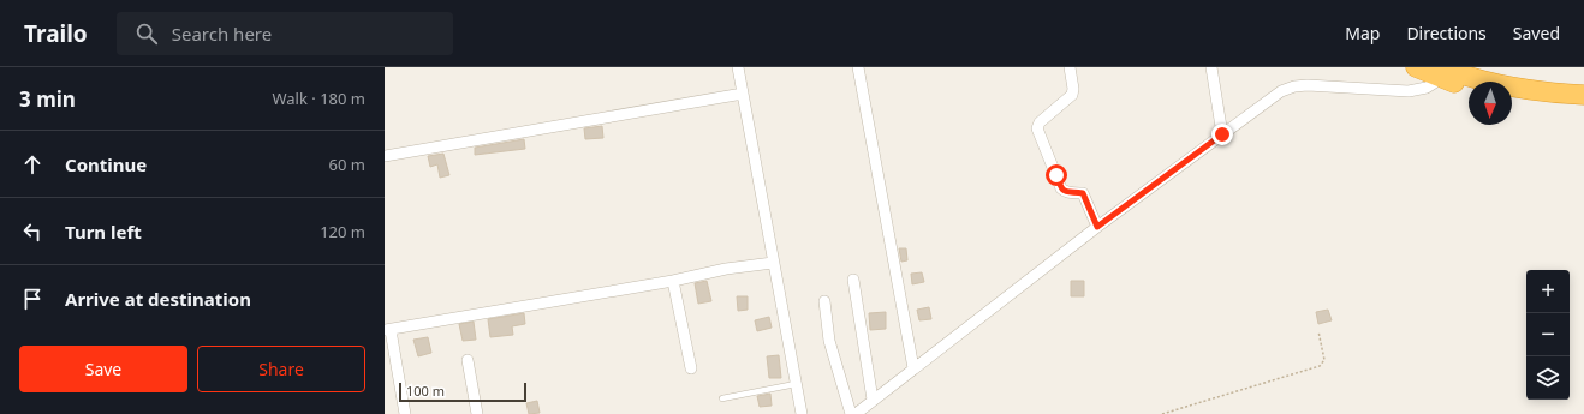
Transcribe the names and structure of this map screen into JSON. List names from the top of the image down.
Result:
{
  "scale_bar": "100 m",
  "north": "bottom",
  "page": {
    "header": "Trailo",
    "search": "Search here",
    "nav": ["Map", "Directions", "Saved"],
    "heading": ["3 min", "Walk · 180 m"],
    "list": [
      ["Continue", "60 m"],
      ["Turn left", "120 m"],
      "Arrive at destination"
    ],
    "map_buttons": ["+", "−"],
    "buttons": ["Save", "Share"],
    "scale": "100 m"
  }
}
